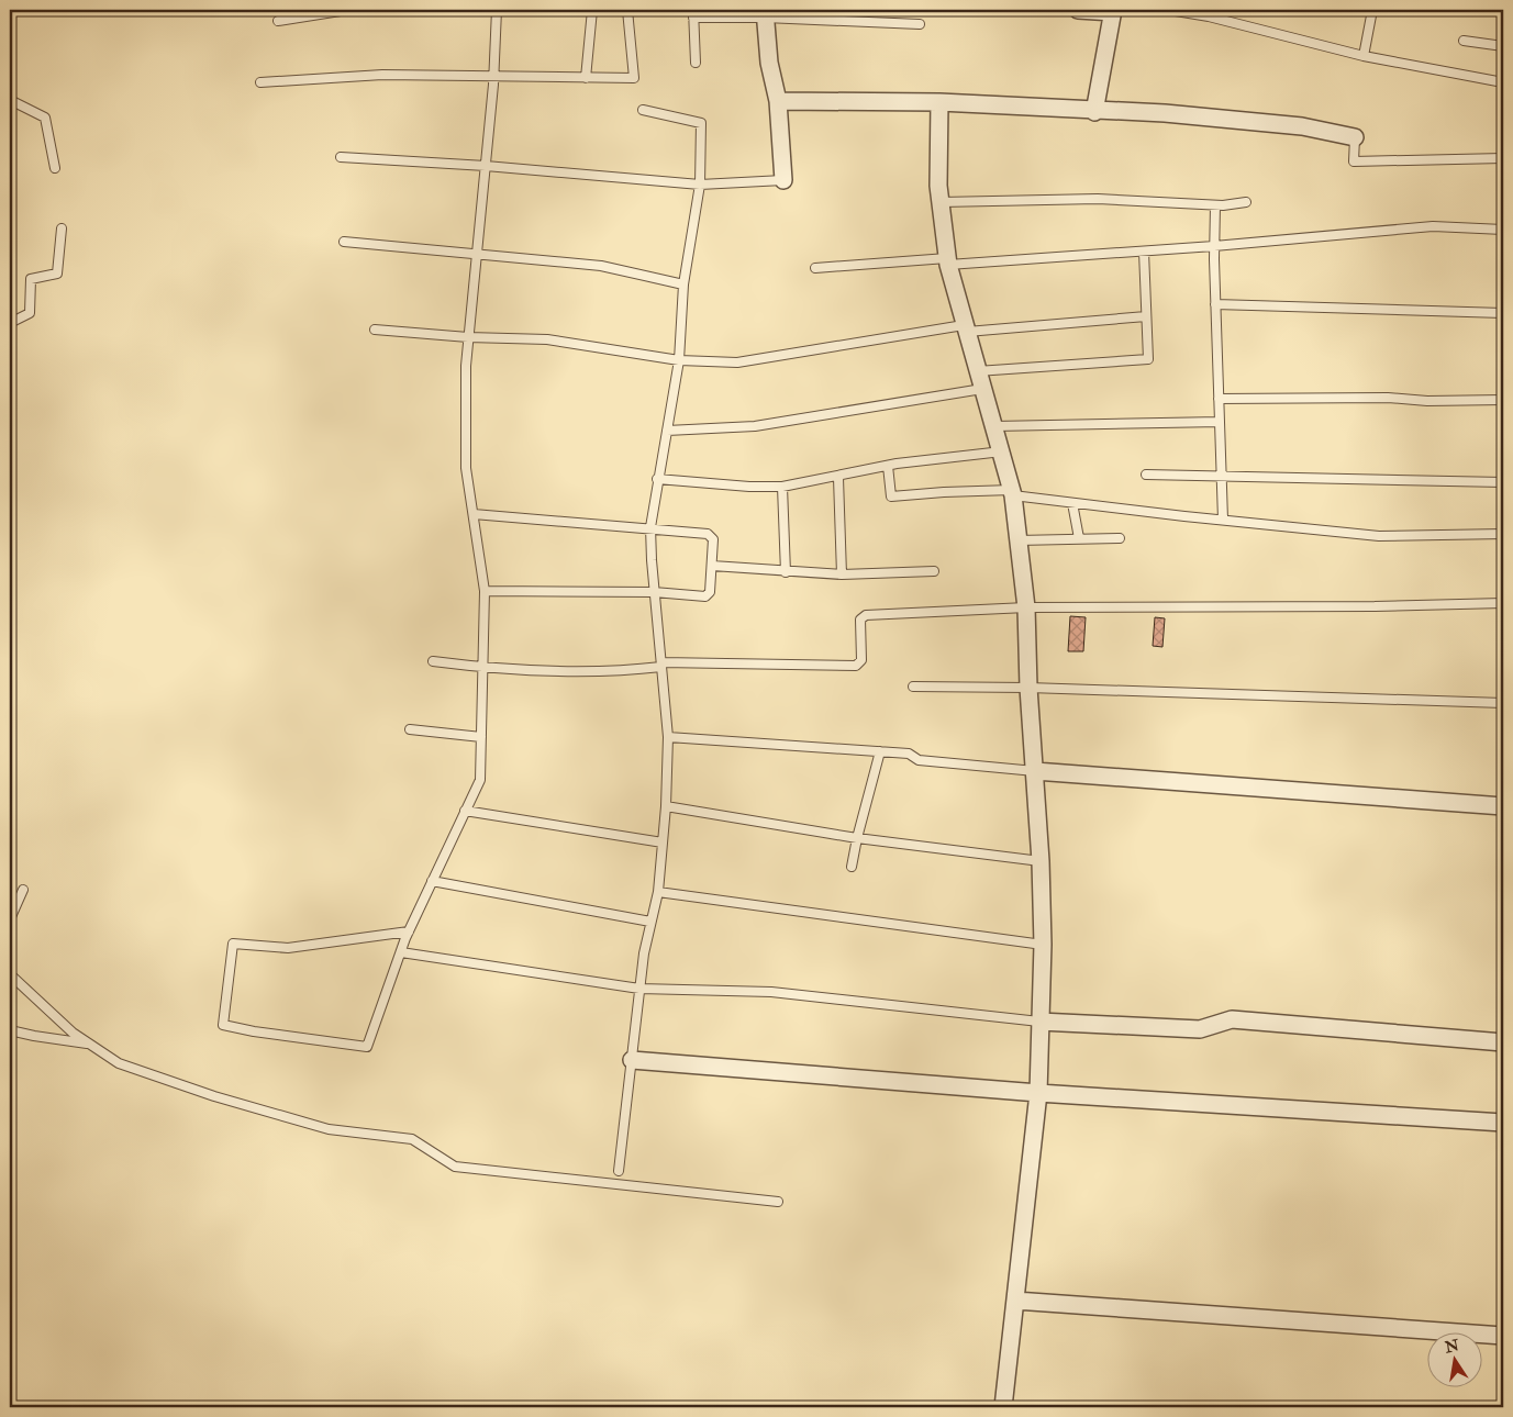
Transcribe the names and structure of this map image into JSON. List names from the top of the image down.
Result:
{
  "north": "top"
}
